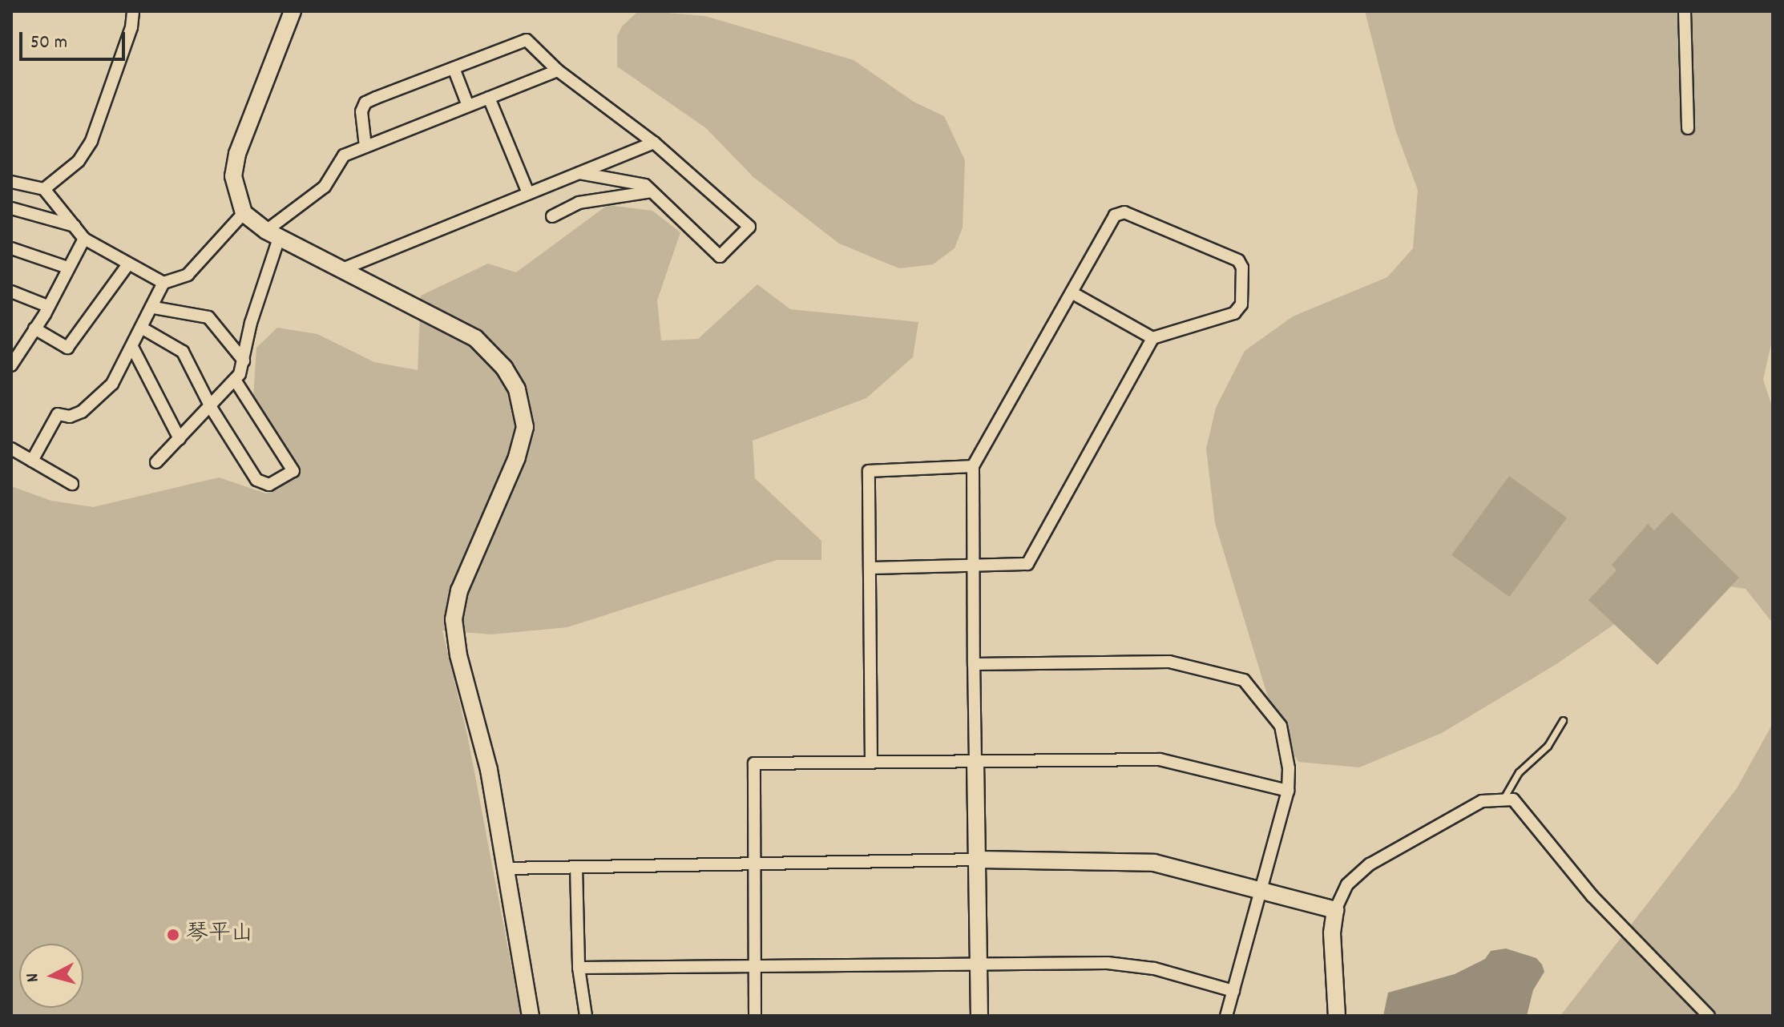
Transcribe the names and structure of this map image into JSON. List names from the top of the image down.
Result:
{
  "places": ["琴平山"],
  "scale_bar": "50 m",
  "north": "left"
}
